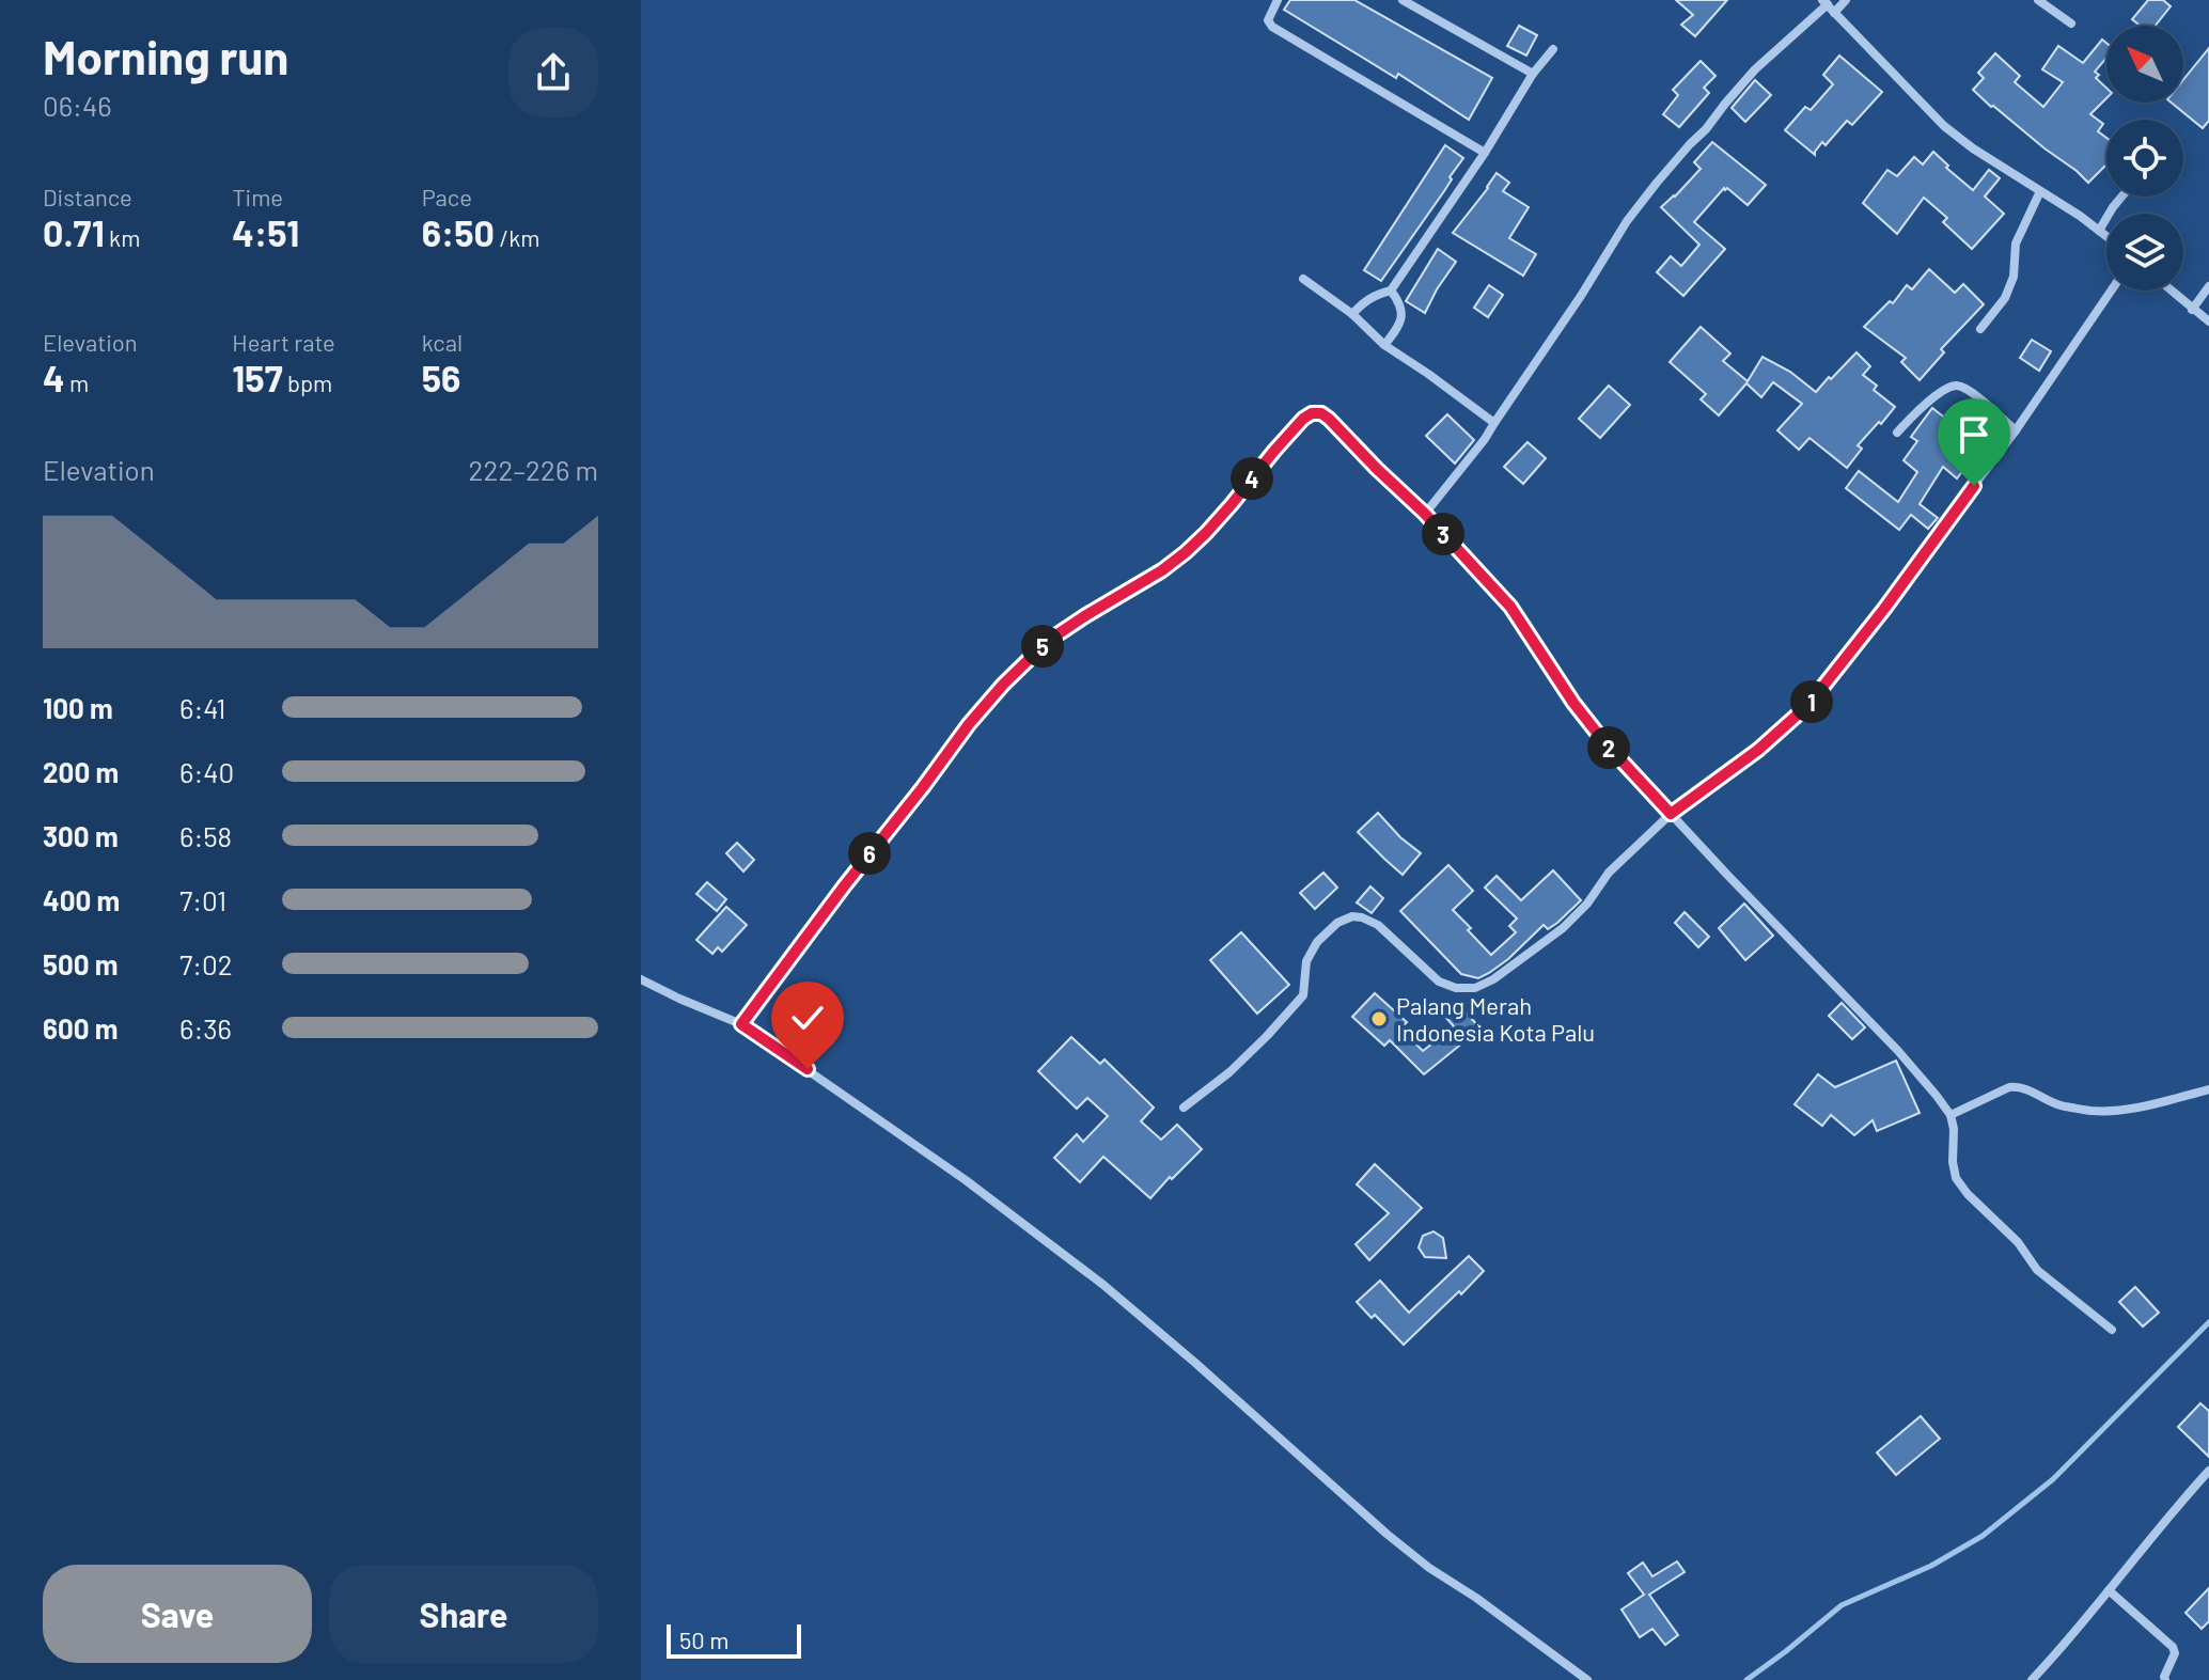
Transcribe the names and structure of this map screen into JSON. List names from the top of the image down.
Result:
{
  "places": ["Palang Merah Indonesia Kota Palu"],
  "scale_bar": "50 m",
  "north": "top left",
  "page": {
    "heading": ["Morning run", "06:46"],
    "stats": [
      ["Distance", "0.71 km"],
      ["Time", "4:51"],
      ["Pace", "6:50 /km"],
      ["Elevation", "4 m"],
      ["Heart rate", "157 bpm"],
      ["kcal", "56"]
    ],
    "chart": ["Elevation", "222–226 m"],
    "pins": [
      "4",
      "3",
      "5",
      "1",
      "2",
      "6"
    ],
    "list": [
      {
        "name": "100 m",
        "note": "6:41"
      },
      {
        "name": "200 m",
        "note": "6:40"
      },
      {
        "name": "300 m",
        "note": "6:58"
      },
      {
        "name": "400 m",
        "note": "7:01"
      },
      {
        "name": "500 m",
        "note": "7:02"
      },
      {
        "name": "600 m",
        "note": "6:36"
      }
    ],
    "buttons": ["Save", "Share"],
    "scale": "50 m"
  }
}
